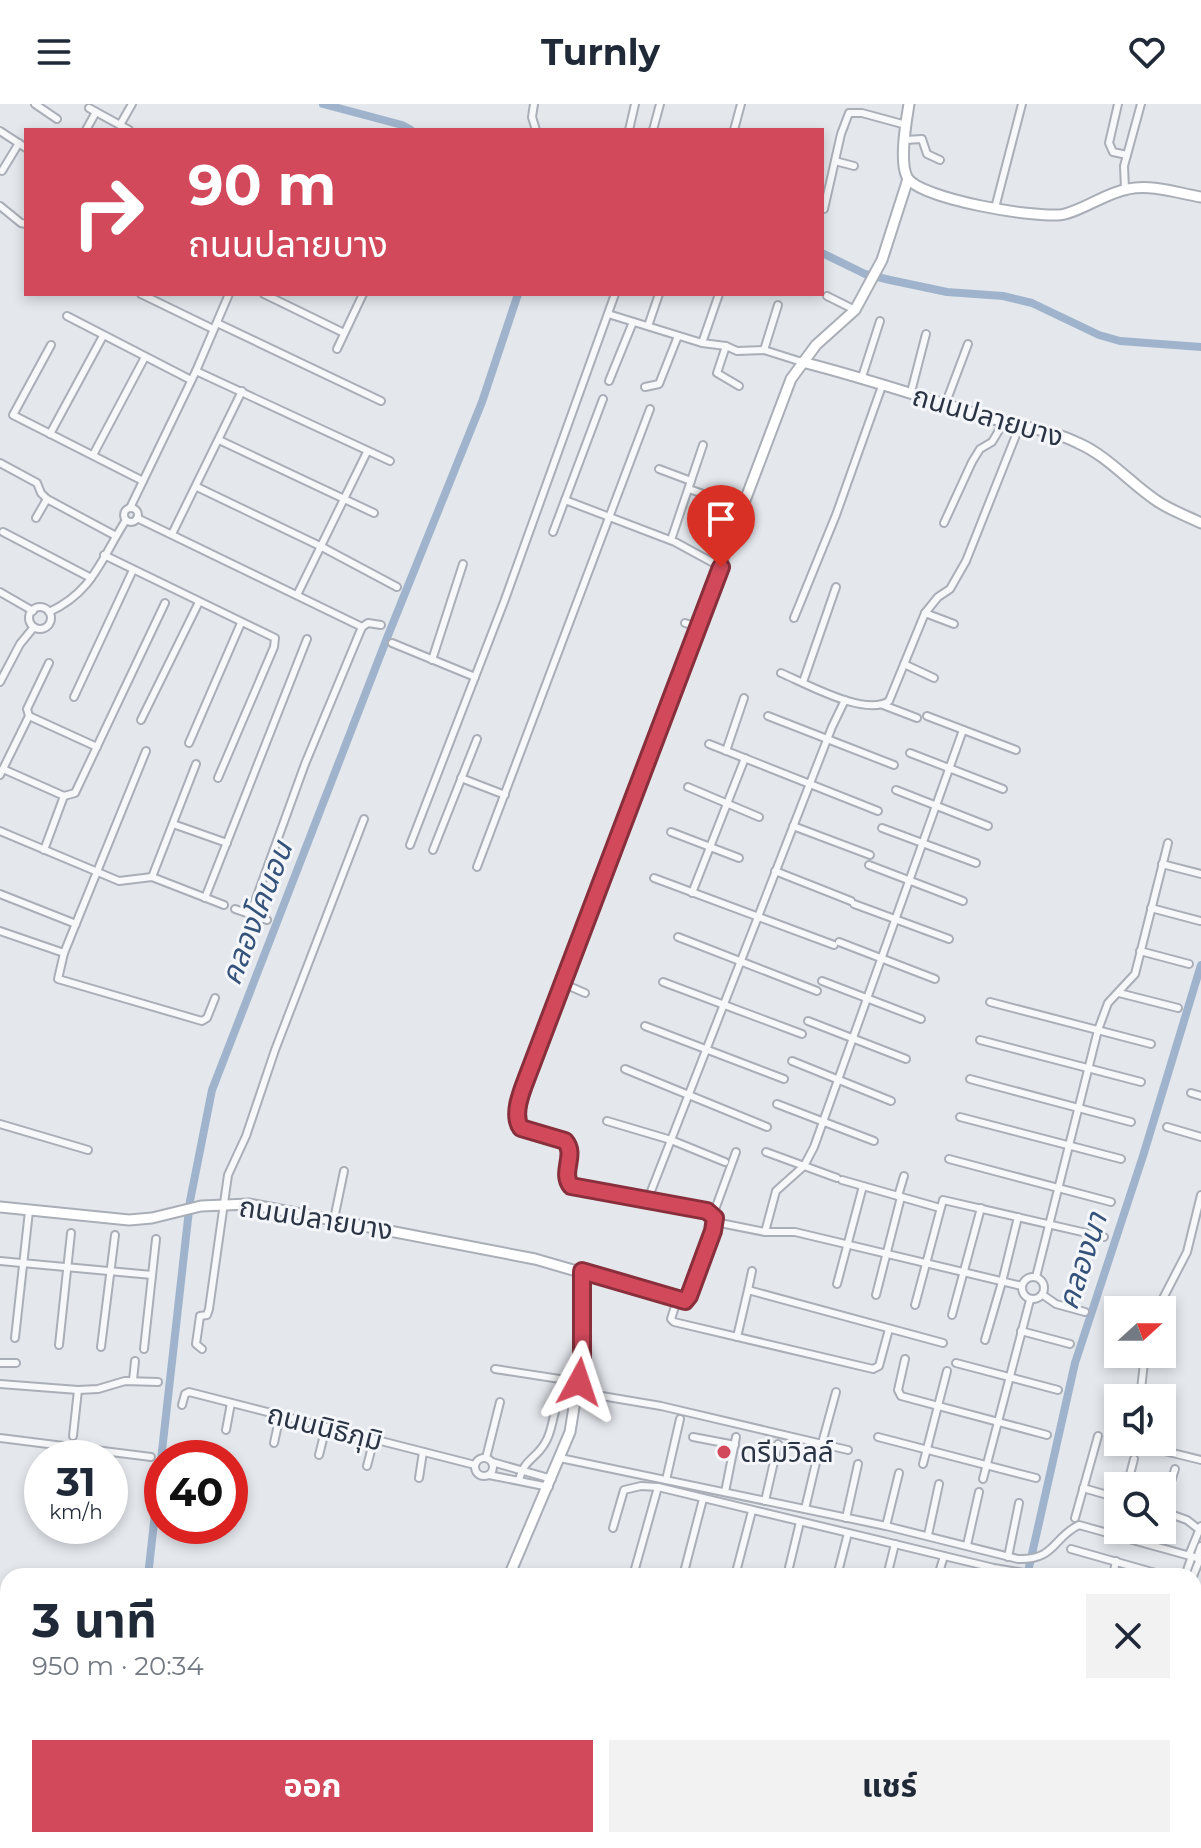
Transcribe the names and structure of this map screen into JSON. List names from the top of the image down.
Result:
{
  "streets": {
    "street": ["ถนนปลายบาง", "ถนนนิธิภุมิ"]
  },
  "water": ["คลองโคนอน", "คลองนา"],
  "places": ["ดรีมวิลล์"],
  "north": "right",
  "page": {
    "header": "Turnly",
    "turn": ["90 m", "ถนนปลายบาง"],
    "speed": "31 km/h",
    "limit": "40",
    "heading": ["3 นาที", "950 m · 20:34"],
    "buttons": ["ออก", "แชร์"]
  }
}
